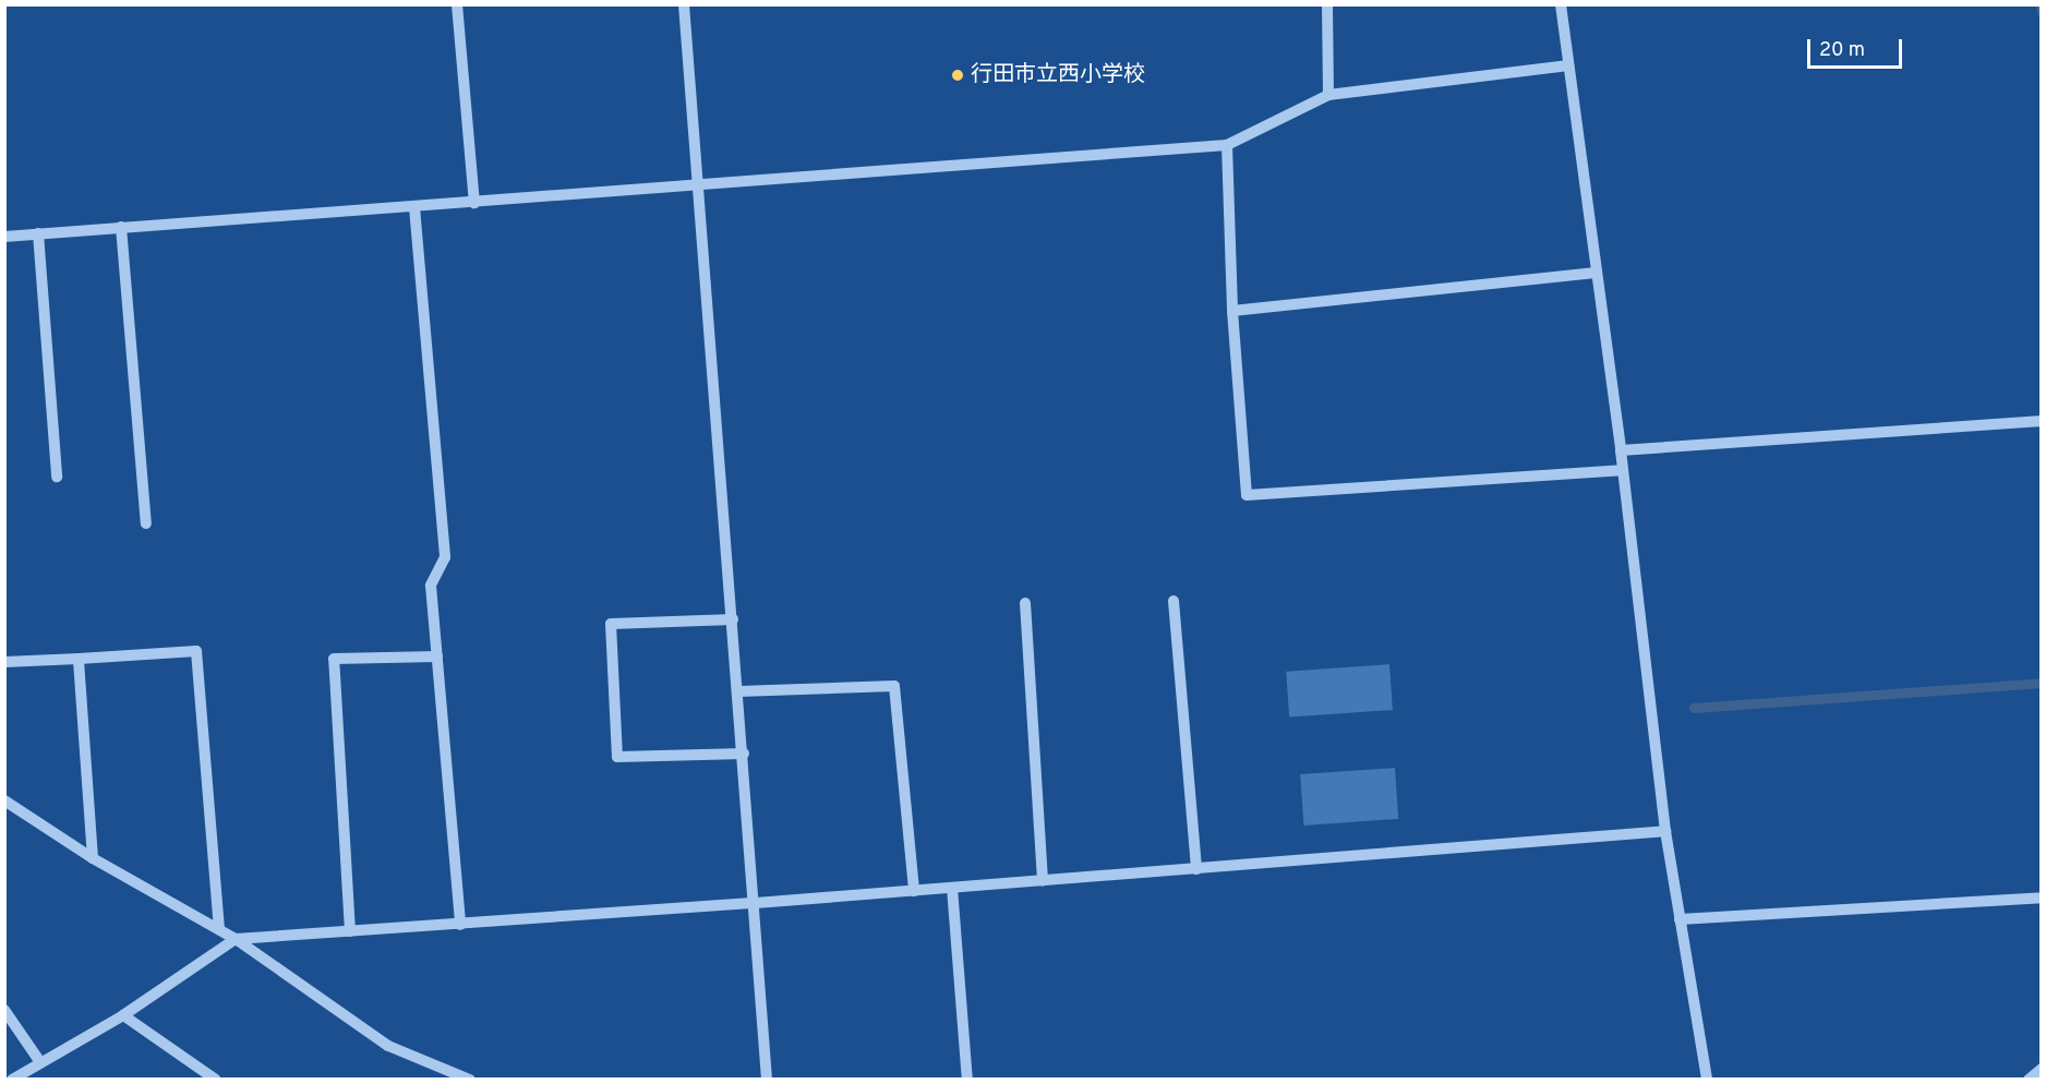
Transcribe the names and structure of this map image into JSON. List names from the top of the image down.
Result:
{
  "places": ["行田市立西小学校"],
  "scale_bar": "20 m"
}
